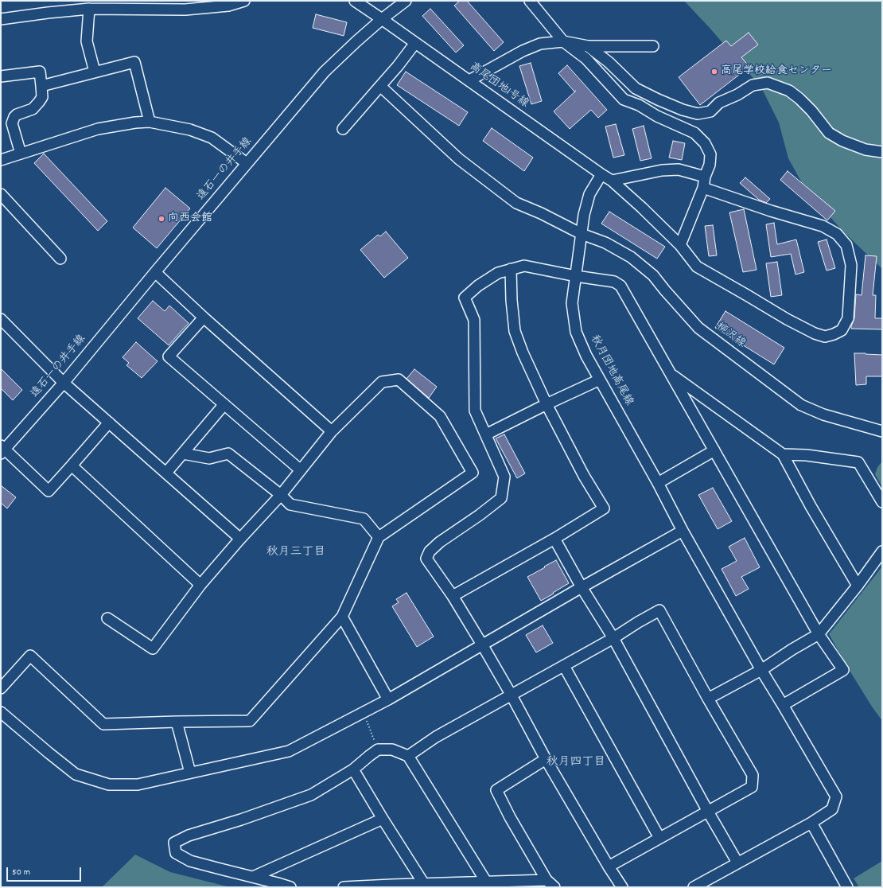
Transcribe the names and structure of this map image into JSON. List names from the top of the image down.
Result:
{
  "streets": {
    "street": [
      "高尾団地1号線",
      "遠石一の井手線",
      "柳沢線",
      "秋月団地高尾線"
    ]
  },
  "crossings": [
    ["高尾団地1号線", "遠石一の井手線"],
    ["高尾団地1号線", "秋月団地高尾線"],
    ["柳沢線", "秋月団地高尾線"]
  ],
  "districts": ["秋月三丁目", "秋月四丁目"],
  "places": ["高尾学校給食センター", "向西会館"],
  "scale_bar": "50 m"
}
